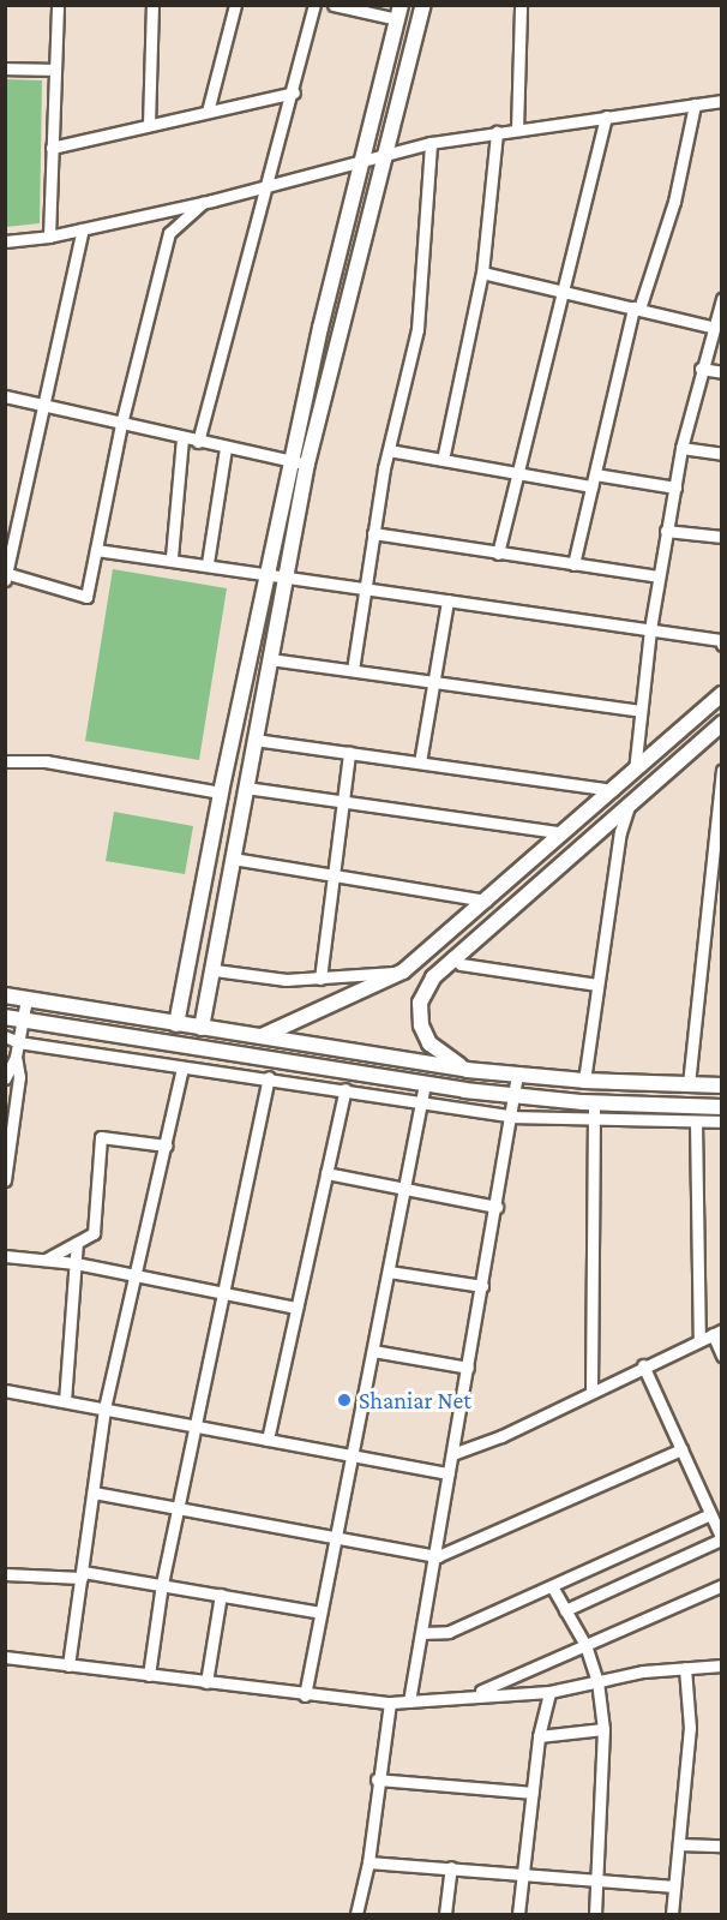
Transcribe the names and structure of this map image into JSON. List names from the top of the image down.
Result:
{
  "places": ["Shaniar Net"]
}
